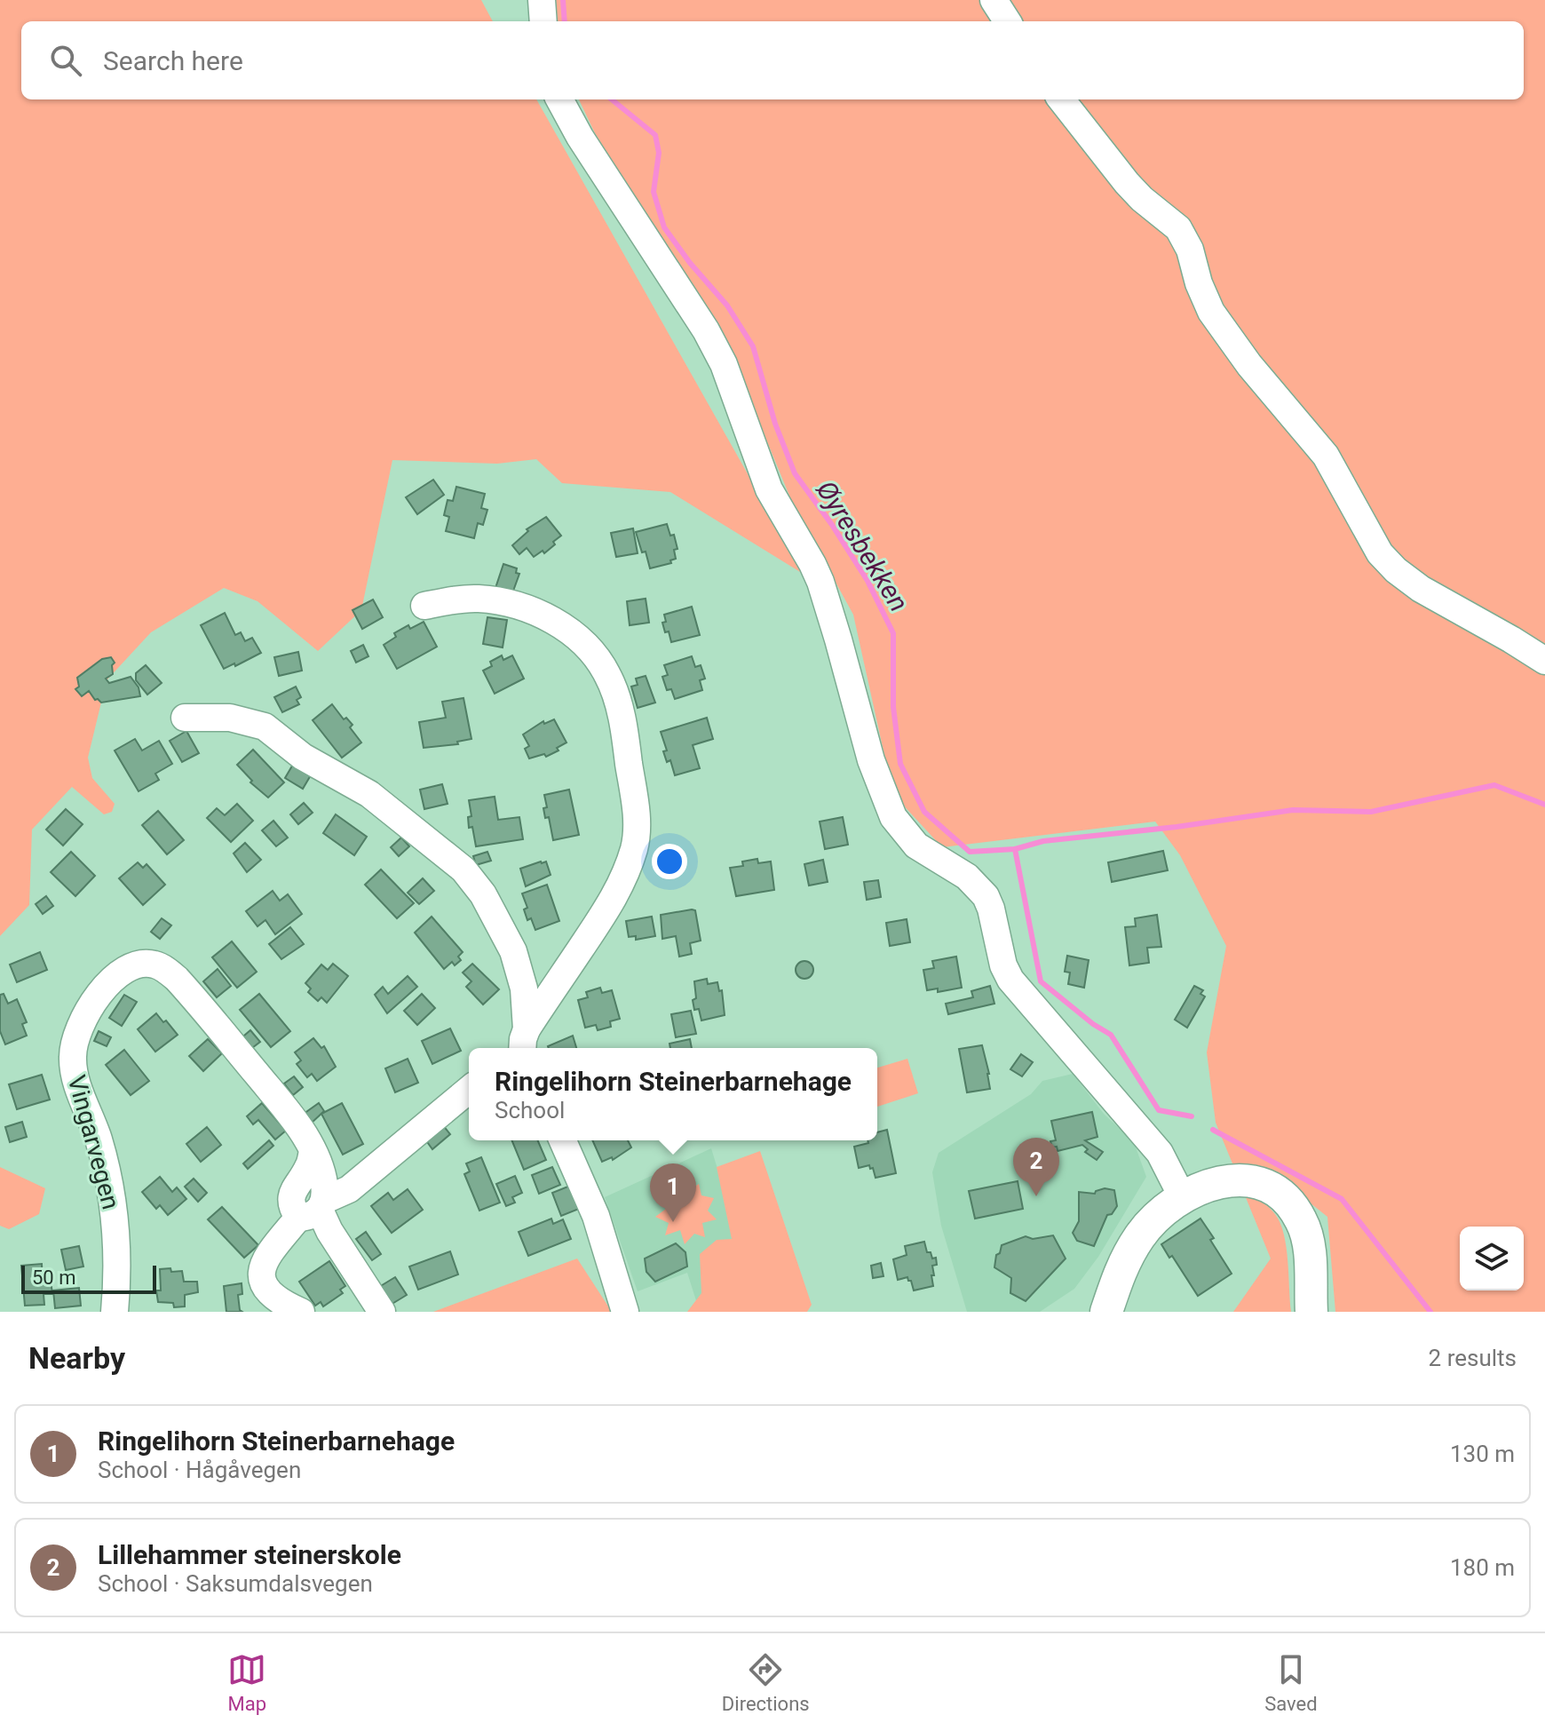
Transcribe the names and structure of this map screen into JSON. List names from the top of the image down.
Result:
{
  "streets": {
    "street": ["Vingarvegen"]
  },
  "water": ["Øyresbekken"],
  "scale_bar": "50 m",
  "page": {
    "search": "Search here",
    "popup": ["Ringelihorn Steinerbarnehage", "School"],
    "pins": ["2", "1"],
    "scale": "50 m",
    "heading": ["Nearby", "2 results"],
    "list": [
      {
        "mark": "1",
        "name": "Ringelihorn Steinerbarnehage",
        "note": "School · Hågåvegen",
        "value": "130 m"
      },
      {
        "mark": "2",
        "name": "Lillehammer steinerskole",
        "note": "School · Saksumdalsvegen",
        "value": "180 m"
      }
    ],
    "nav": ["Map", "Directions", "Saved"]
  }
}
